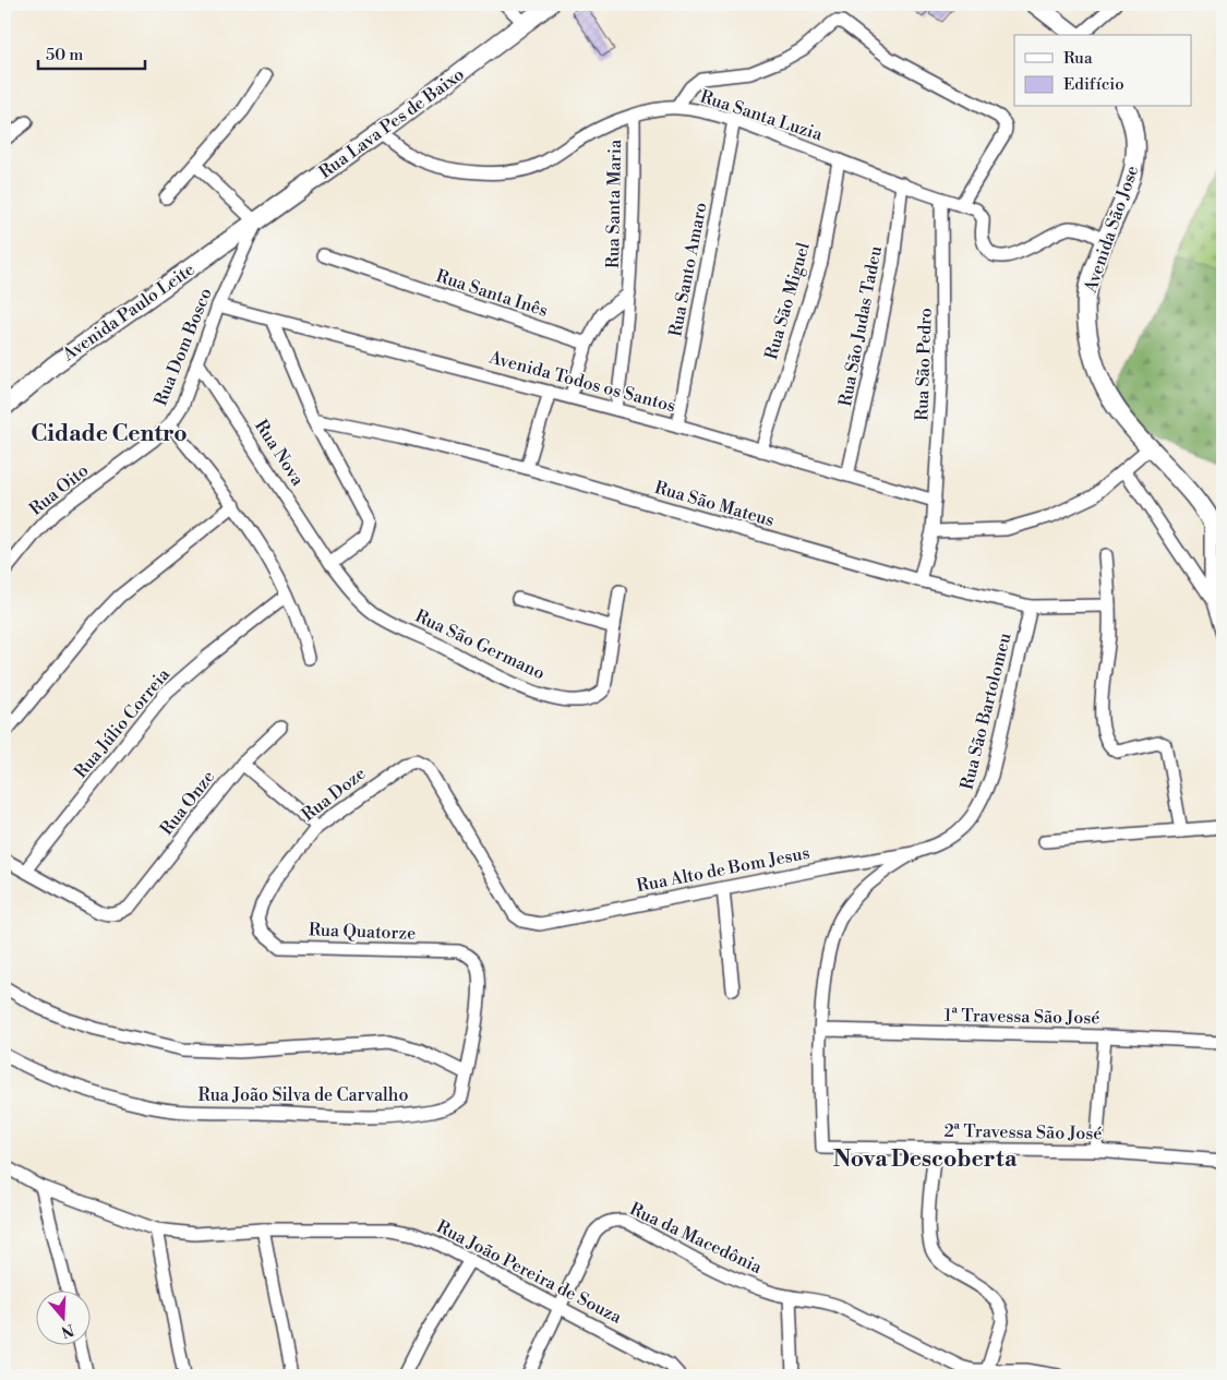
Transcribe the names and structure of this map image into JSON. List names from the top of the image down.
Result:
{
  "streets": {
    "street": [
      "Rua Santa Luzia",
      "Rua Lava Pes de Baixo",
      "Rua Santa Maria",
      "Avenida São Jose",
      "Rua Santo Amaro",
      "Rua Santa Inês",
      "Rua São Miguel",
      "Avenida Paulo Leite",
      "Rua São Judas Tadeu",
      "Rua Dom Bosco",
      "Rua São Pedro",
      "Avenida Todos os Santos",
      "Rua Nova",
      "Rua Oito",
      "Rua São Mateus",
      "Rua São Germano",
      "Rua São Bartolomeu",
      "Rua Júlio Correia",
      "Rua Doze",
      "Rua Onze",
      "Rua Alto de Bom Jesus",
      "Rua Quatorze",
      "1ª Travessa São José",
      "Rua João Silva de Carvalho",
      "2ª Travessa São José",
      "Rua da Macedônia",
      "Rua João Pereira de Souza"
    ]
  },
  "crossings": [
    ["Rua Santa Luzia", "Rua Lava Pes de Baixo"],
    ["Rua Santa Luzia", "Rua Santa Maria"],
    ["Rua Santa Luzia", "Avenida São Jose"],
    ["Rua Santa Luzia", "Rua Santo Amaro"],
    ["Rua Santa Luzia", "Rua São Miguel"],
    ["Rua Santa Luzia", "Rua São Judas Tadeu"],
    ["Rua Santa Luzia", "Rua São Pedro"],
    ["Rua Lava Pes de Baixo", "Avenida Paulo Leite"],
    ["Rua Lava Pes de Baixo", "Rua Dom Bosco"],
    ["Rua Santa Maria", "Avenida Todos os Santos"],
    ["Rua Santo Amaro", "Avenida Todos os Santos"],
    ["Rua São Miguel", "Avenida Todos os Santos"],
    ["Avenida Paulo Leite", "Rua Dom Bosco"],
    ["Rua São Judas Tadeu", "Avenida Todos os Santos"],
    ["Rua Dom Bosco", "Avenida Todos os Santos"],
    ["Rua Dom Bosco", "Rua Nova"],
    ["Rua Dom Bosco", "Rua Oito"],
    ["Rua São Pedro", "Avenida Todos os Santos"],
    ["Rua São Pedro", "Rua São Mateus"],
    ["Rua Nova", "Rua São Germano"],
    ["Rua São Mateus", "Rua São Bartolomeu"],
    ["Rua São Bartolomeu", "Rua Alto de Bom Jesus"],
    ["Rua Júlio Correia", "Rua Onze"],
    ["Rua Doze", "Rua Alto de Bom Jesus"],
    ["Rua Doze", "Rua Quatorze"],
    ["Rua Quatorze", "Rua João Silva de Carvalho"],
    ["1ª Travessa São José", "2ª Travessa São José"],
    ["Rua da Macedônia", "Rua João Pereira de Souza"]
  ],
  "districts": ["Cidade Centro", "Nova Descoberta"],
  "legend": ["Rua", "Edifício"],
  "scale_bar": "50 m",
  "north": "bottom"
}
